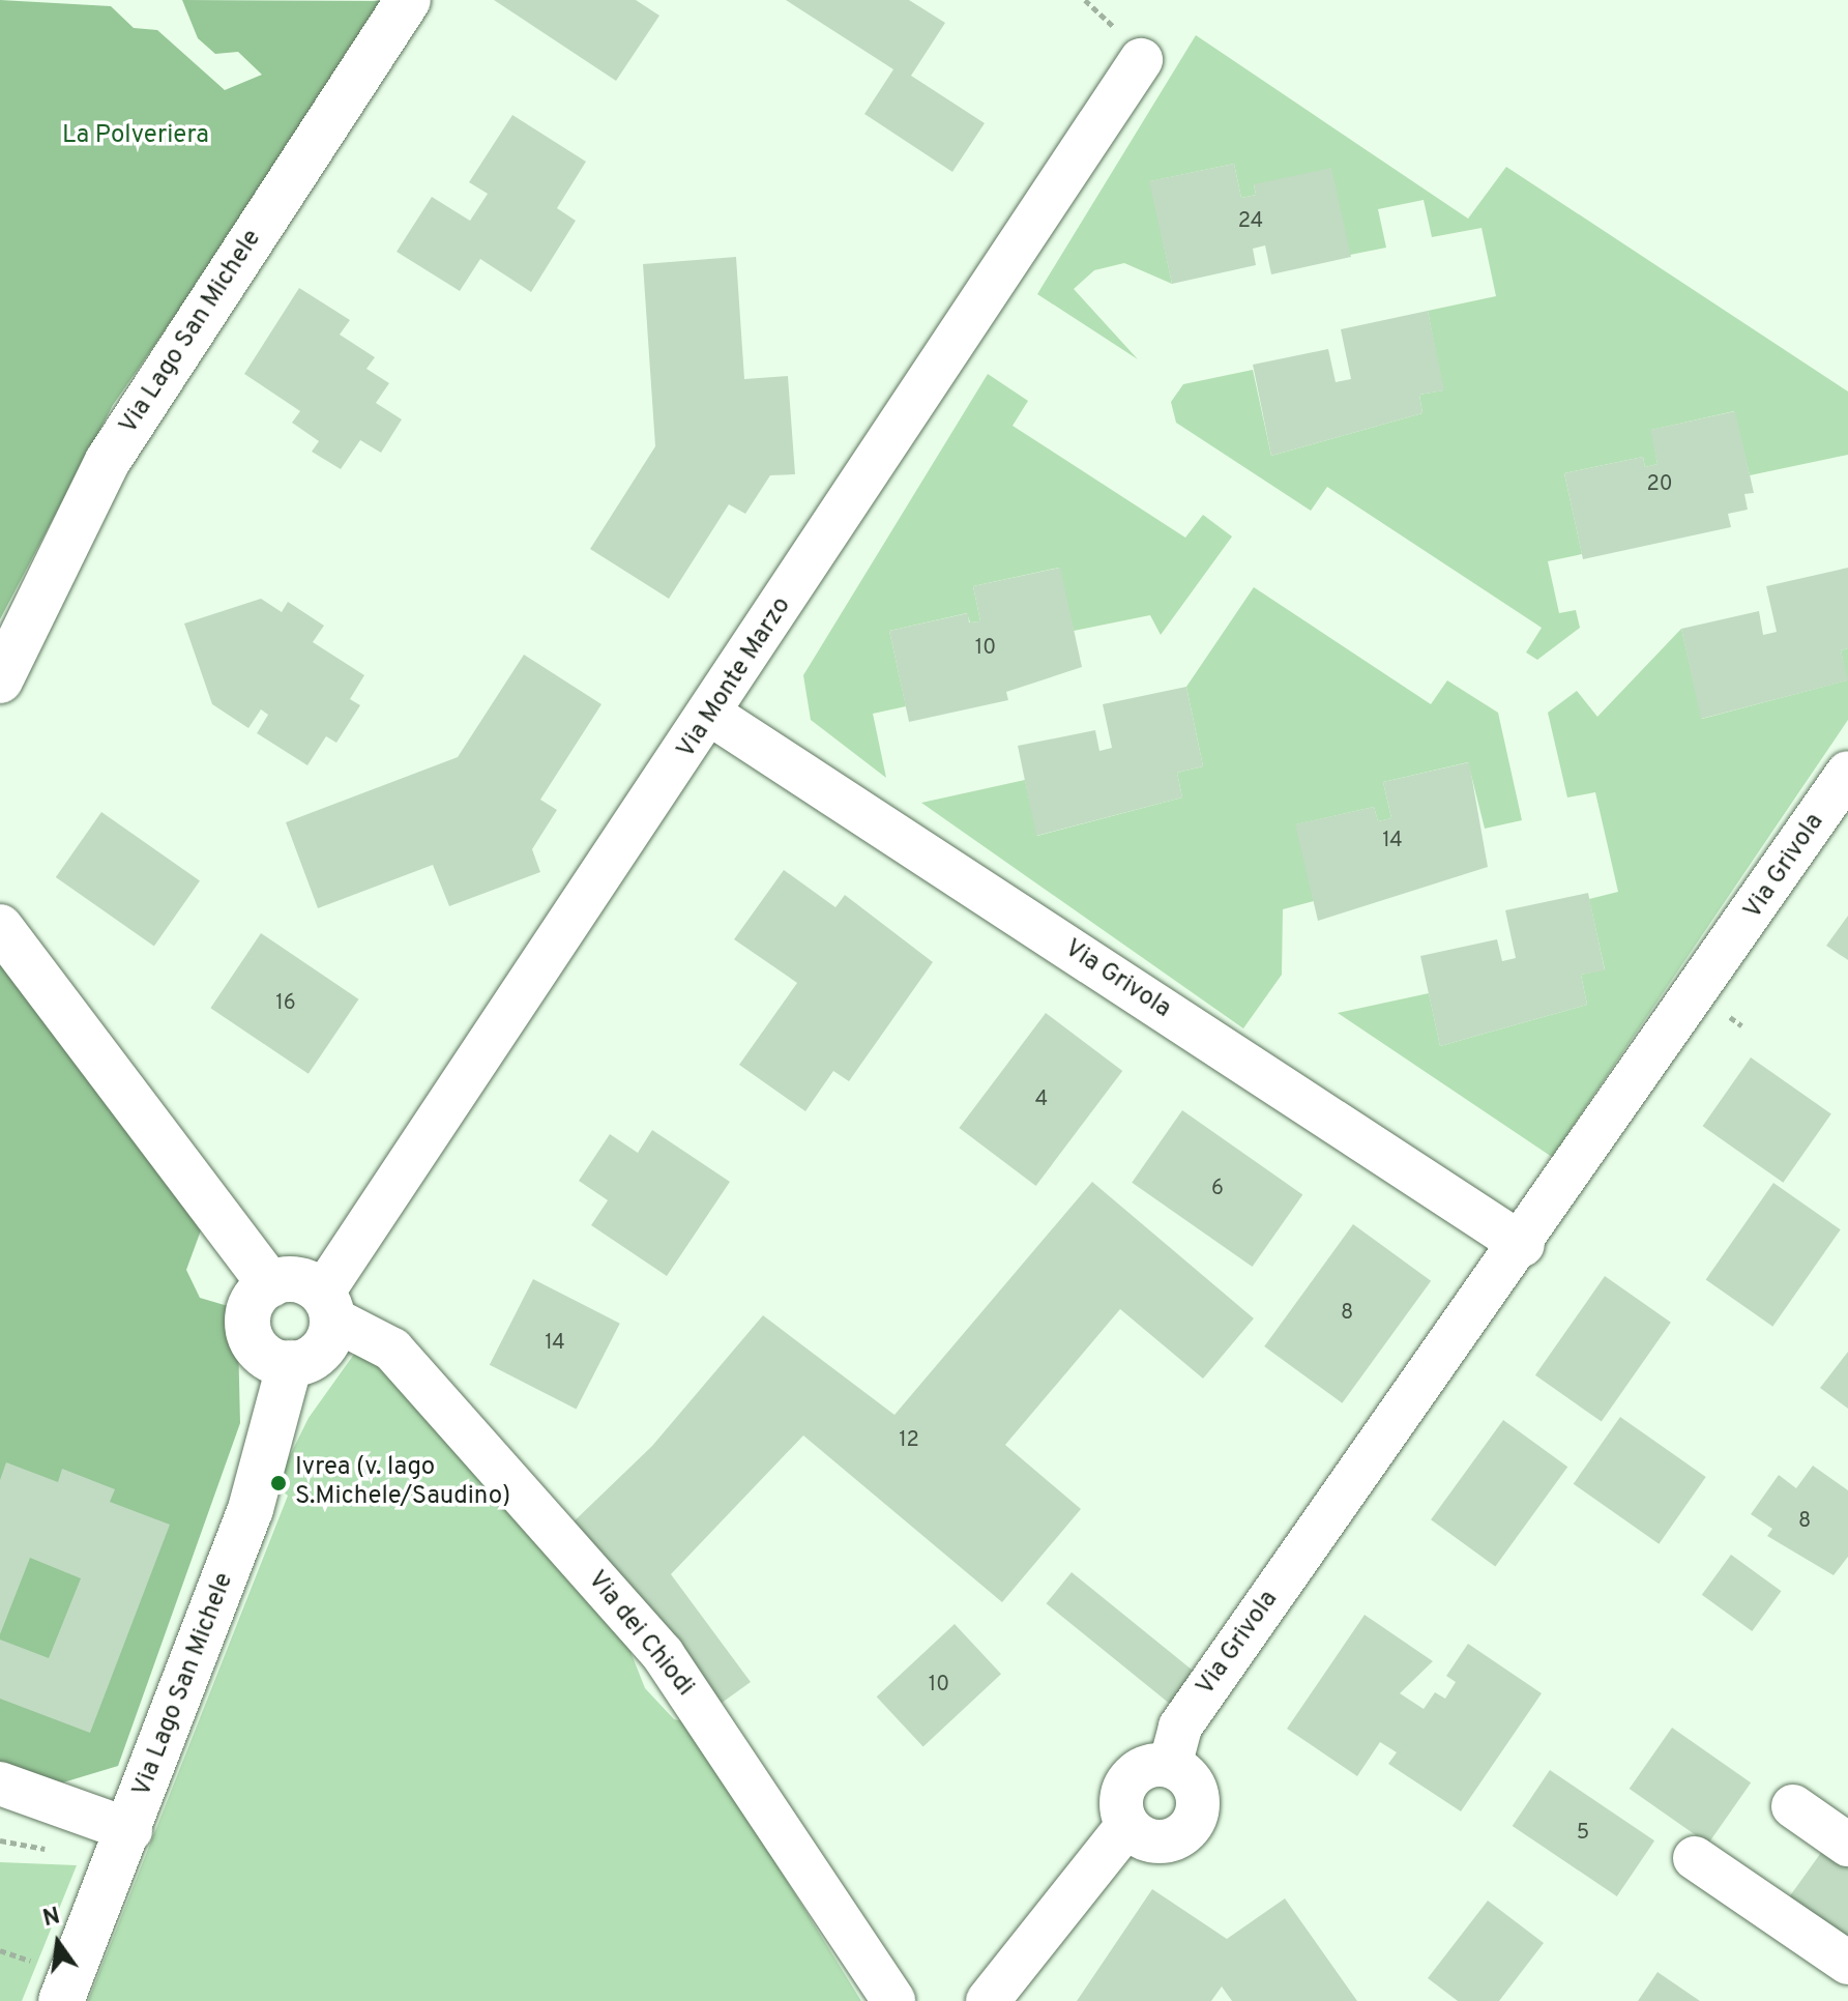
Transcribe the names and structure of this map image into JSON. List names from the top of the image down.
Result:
{
  "streets": {
    "main road": ["Via Lago San Michele"],
    "street": ["Via Monte Marzo", "Via Grivola", "Via dei Chiodi"]
  },
  "crossings": [
    ["Via Lago San Michele", "Via Monte Marzo"],
    ["Via Lago San Michele", "Via dei Chiodi"],
    ["Via Monte Marzo", "Via Grivola"],
    ["Via Monte Marzo", "Via dei Chiodi"]
  ],
  "parks": ["La Polveriera"],
  "places": ["Ivrea (v. lago S.Michele/Saudino)"],
  "house_numbers": [
    "24",
    "20",
    "10",
    "14",
    "16",
    "4",
    "6",
    "8",
    "14",
    "12",
    "8",
    "10",
    "5"
  ],
  "north": "top"
}
